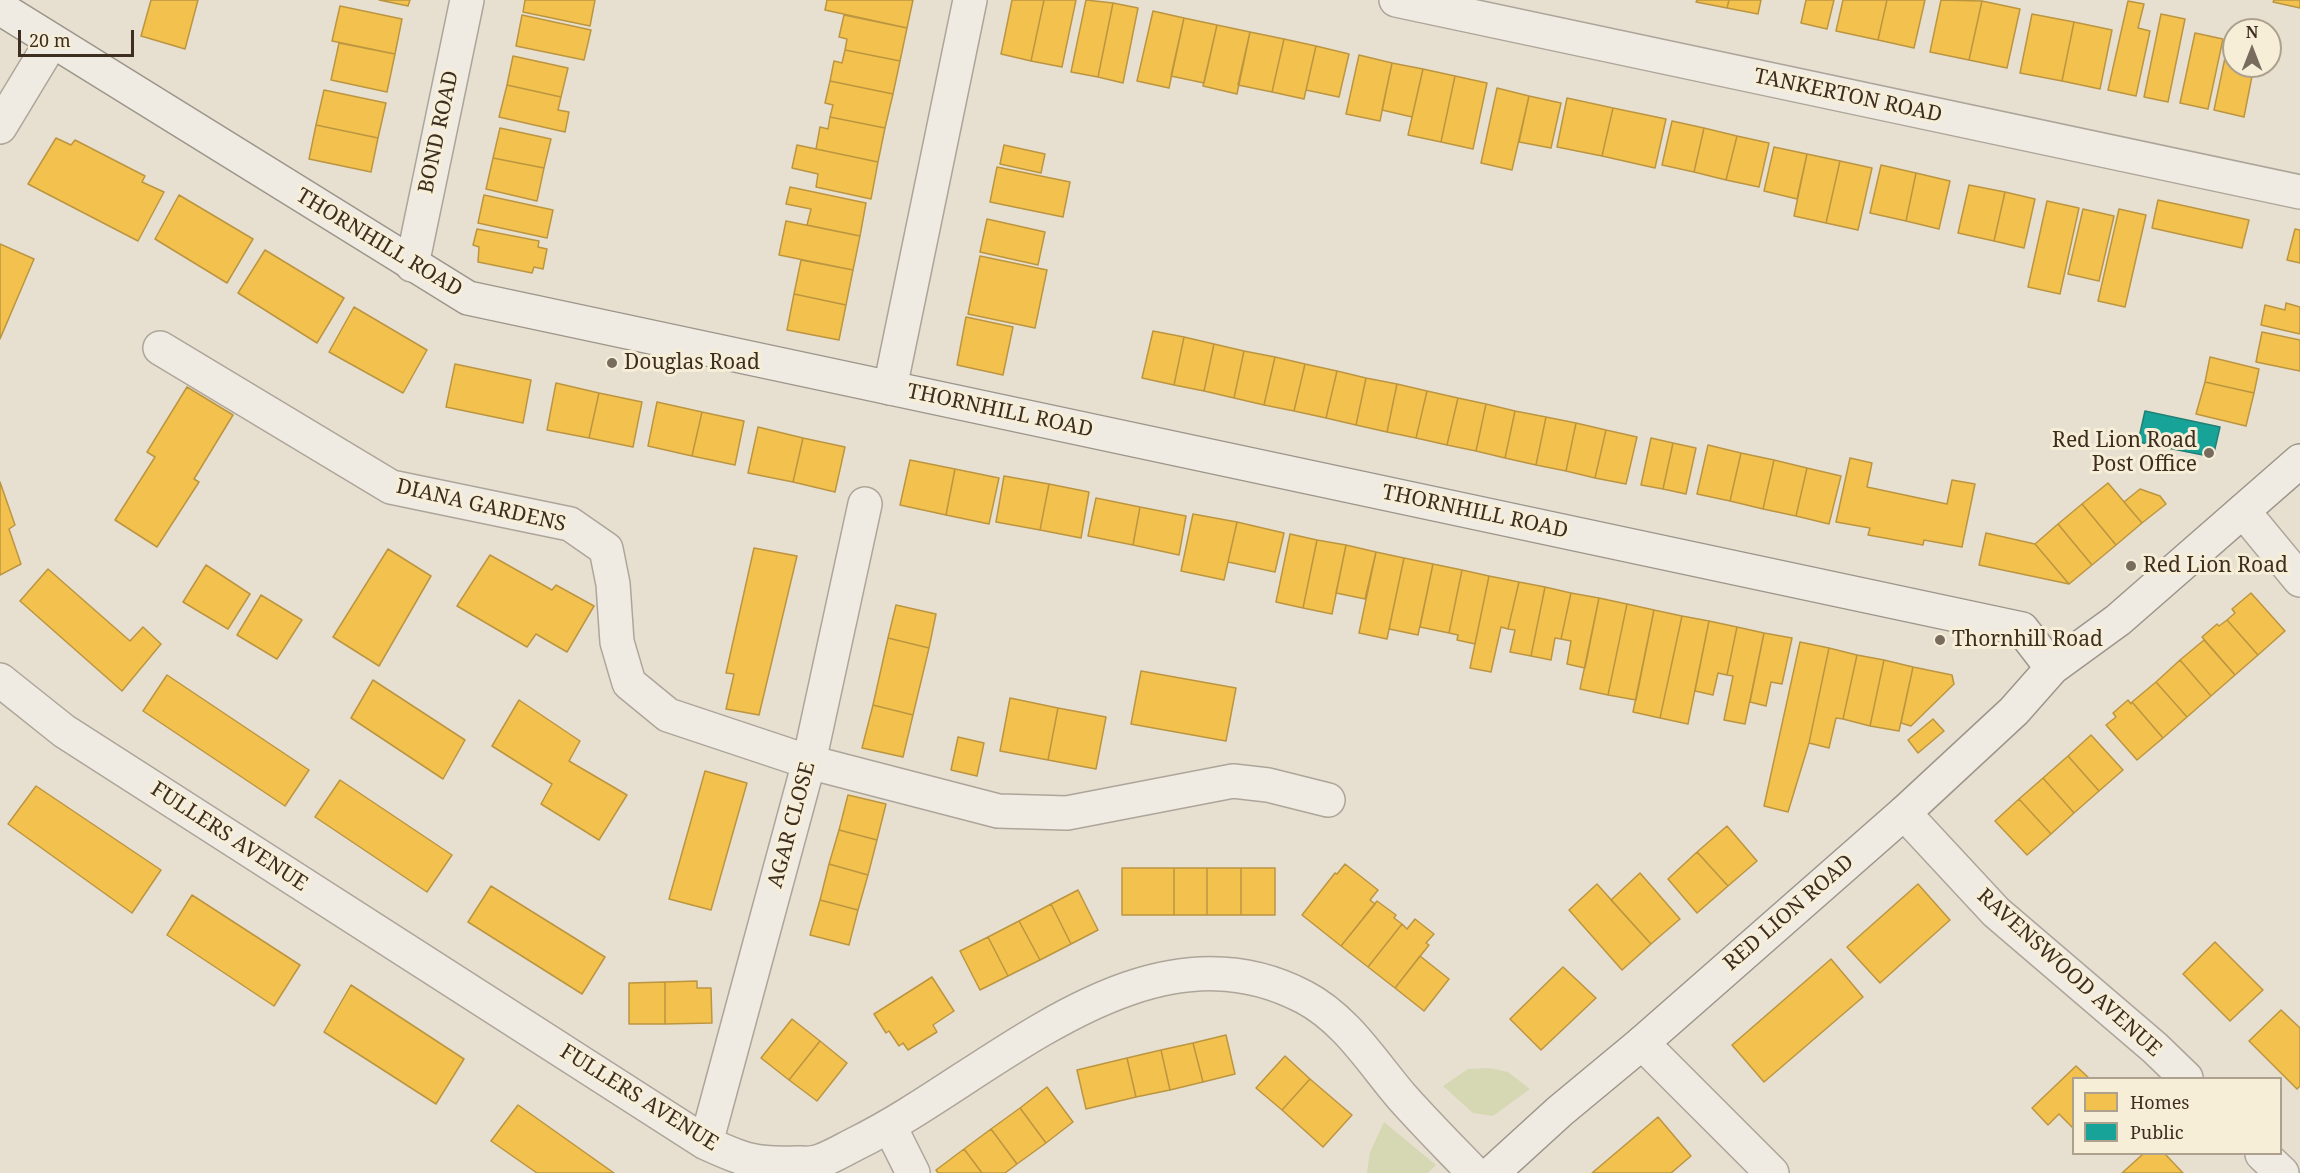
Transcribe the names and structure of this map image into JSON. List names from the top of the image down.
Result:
{
  "streets": {
    "street": [
      "TANKERTON ROAD",
      "BOND ROAD",
      "THORNHILL ROAD",
      "DIANA GARDENS",
      "AGAR CLOSE",
      "FULLERS AVENUE",
      "RED LION ROAD",
      "RAVENSWOOD AVENUE"
    ]
  },
  "crossings": [
    ["BOND ROAD", "THORNHILL ROAD"],
    ["THORNHILL ROAD", "RED LION ROAD"],
    ["DIANA GARDENS", "AGAR CLOSE"],
    ["AGAR CLOSE", "FULLERS AVENUE"],
    ["RED LION ROAD", "RAVENSWOOD AVENUE"]
  ],
  "places": [
    "Douglas Road",
    "Red Lion Road Post Office",
    "Red Lion Road",
    "Thornhill Road"
  ],
  "legend": ["Homes", "Public"],
  "scale_bar": "20 m",
  "north": "top"
}
